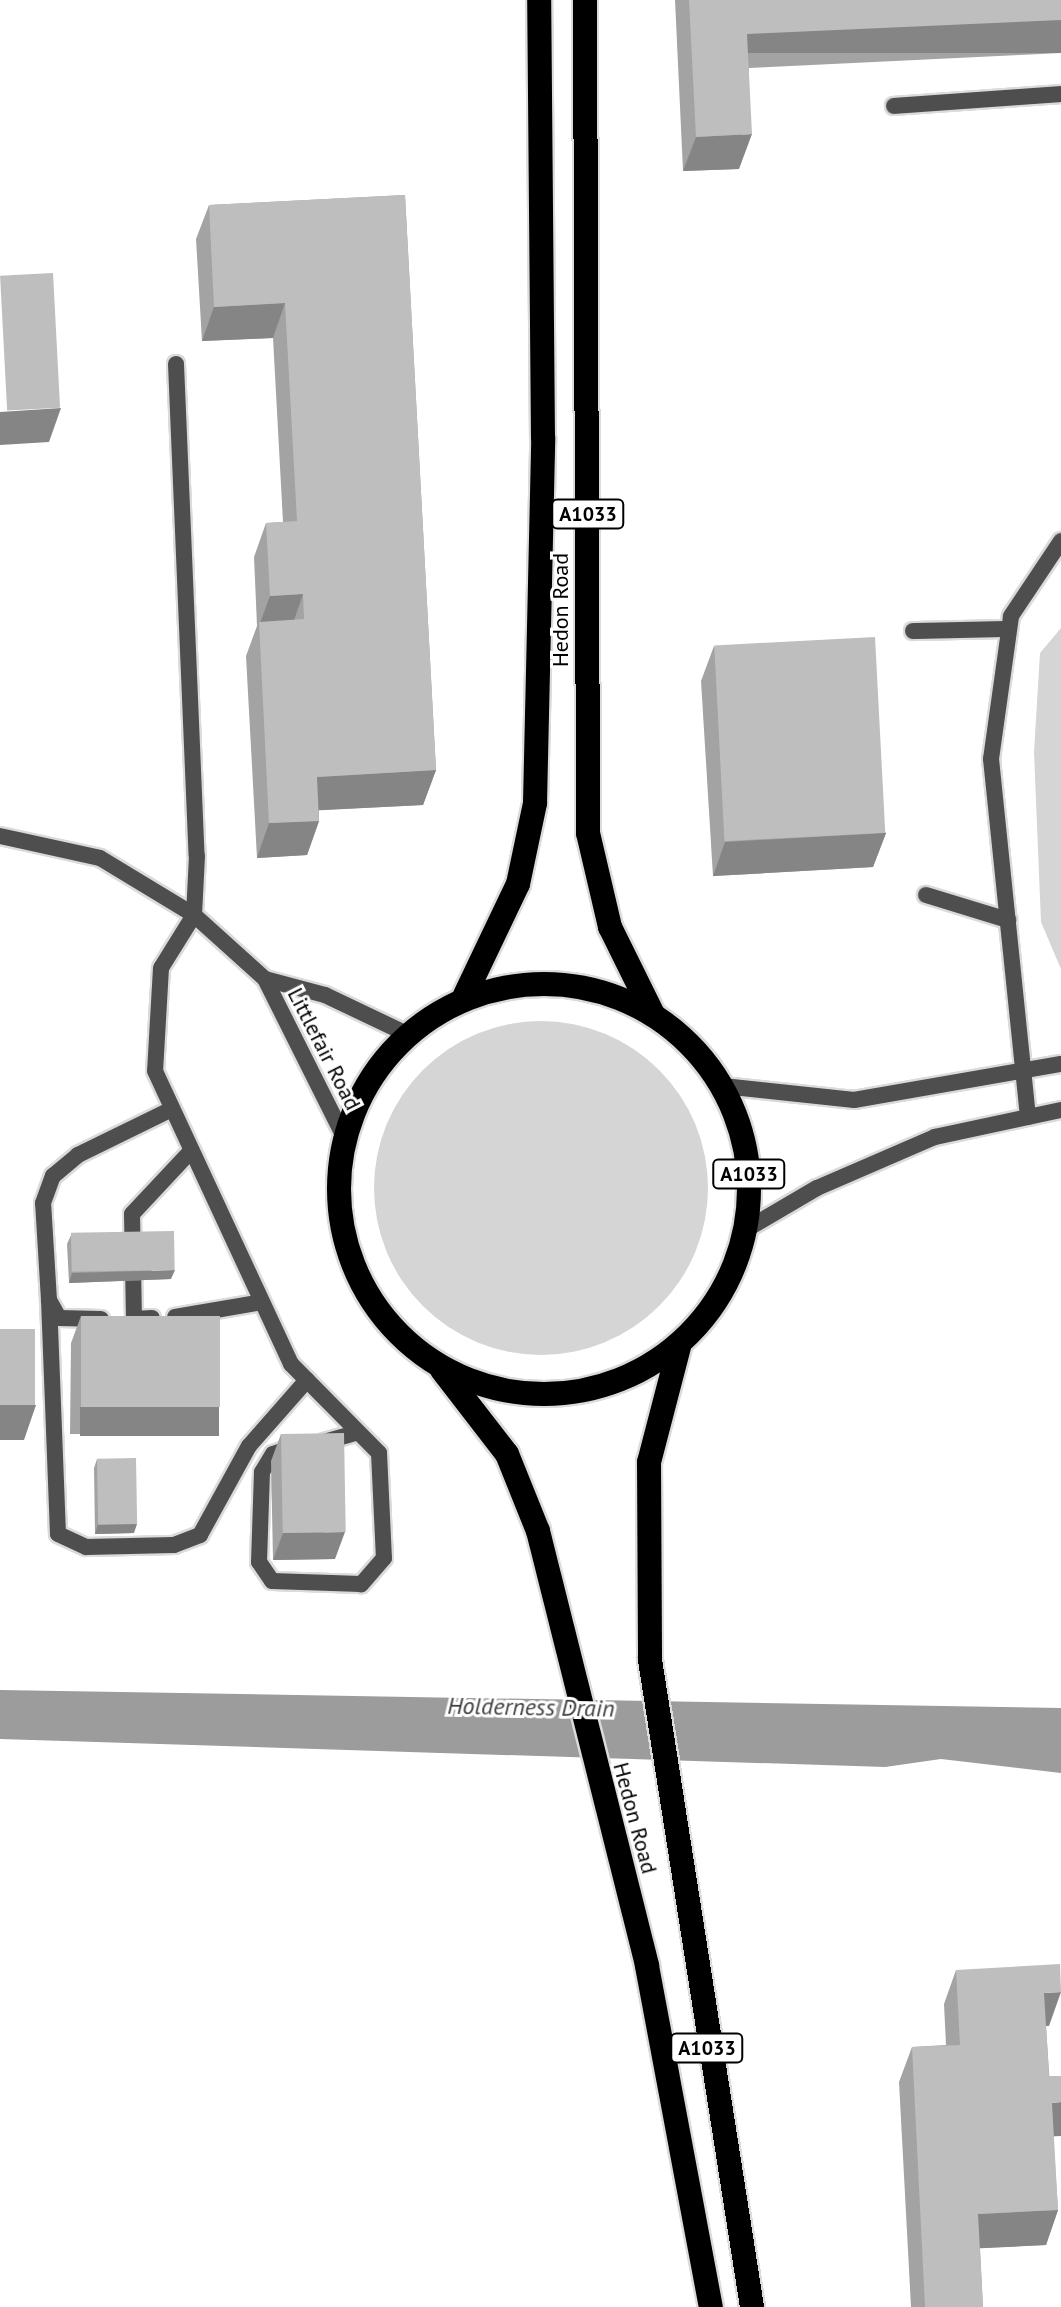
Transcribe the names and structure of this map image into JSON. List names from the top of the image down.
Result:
{
  "streets": {
    "highway": ["A1033", "Hedon Road"],
    "street": ["Littlefair Road"]
  },
  "crossings": [
    ["A1033", "Hedon Road"],
    ["A1033", "Littlefair Road"]
  ],
  "water": ["Holderness Drain"]
}
